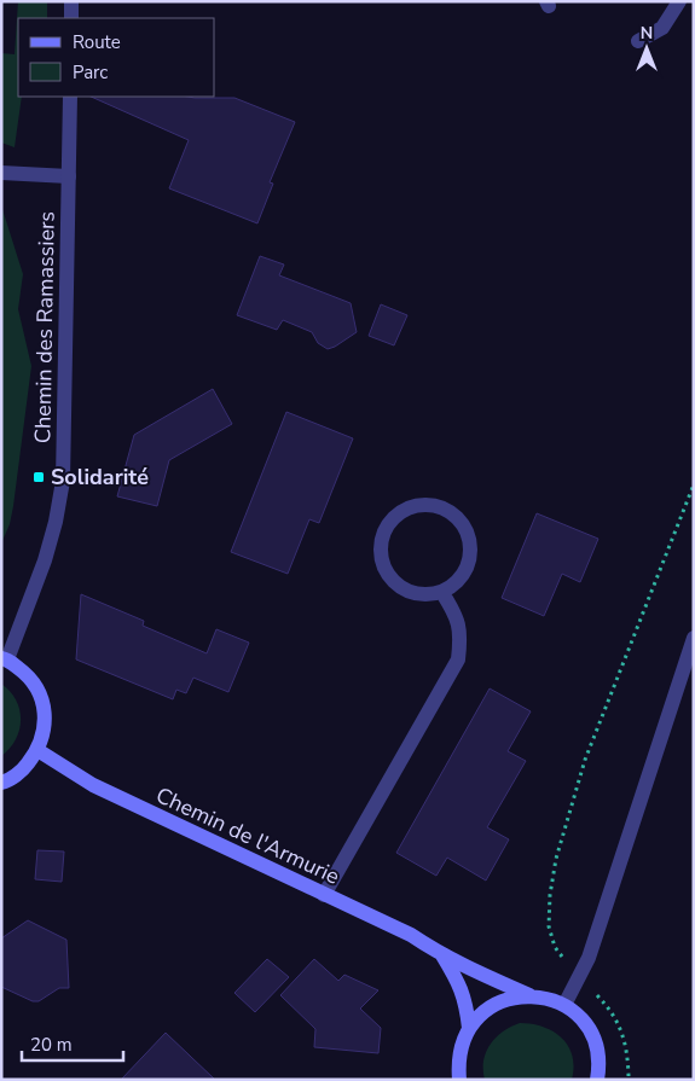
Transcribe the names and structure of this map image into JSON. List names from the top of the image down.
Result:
{
  "streets": {
    "street": ["Chemin des Ramassiers", "Chemin de l'Armurie"]
  },
  "places": {
    "transit": ["Solidarité"]
  },
  "legend": ["Route", "Parc"],
  "scale_bar": "20 m",
  "north": "top"
}
